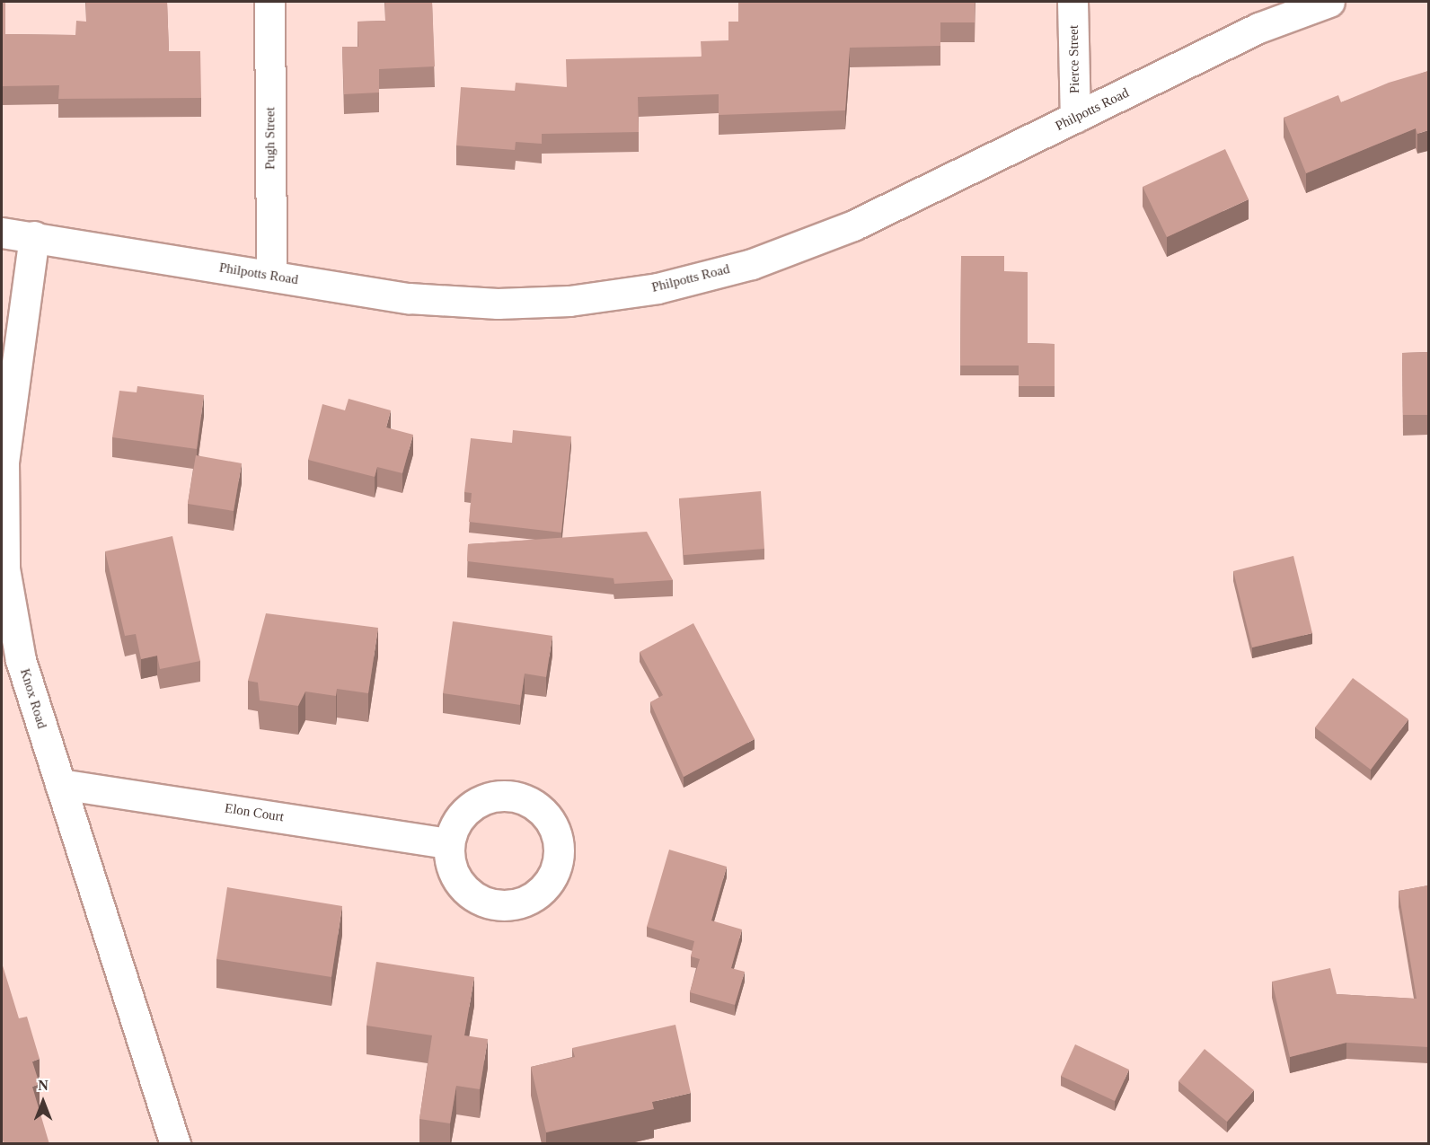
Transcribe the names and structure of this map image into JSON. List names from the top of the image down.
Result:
{
  "streets": {
    "street": [
      "Pierce Street",
      "Philpotts Road",
      "Pugh Street",
      "Knox Road",
      "Elon Court"
    ]
  },
  "crossings": [
    ["Pierce Street", "Philpotts Road"],
    ["Philpotts Road", "Pugh Street"],
    ["Philpotts Road", "Knox Road"],
    ["Knox Road", "Elon Court"]
  ],
  "north": "top"
}
